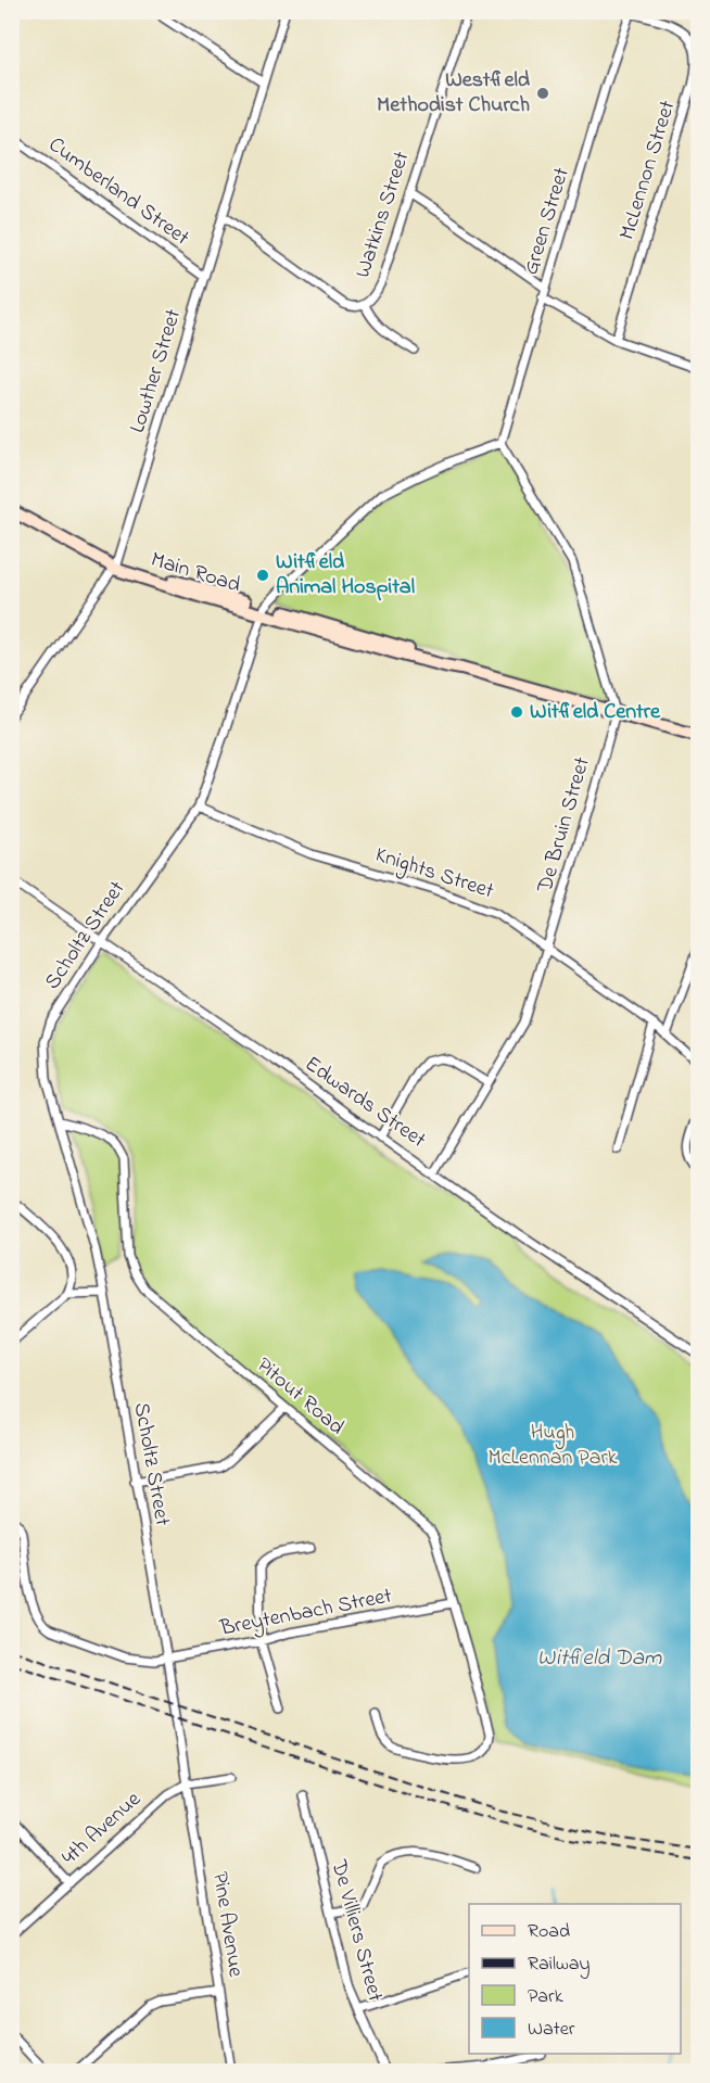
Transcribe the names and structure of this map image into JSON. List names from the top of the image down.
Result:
{
  "streets": {
    "street": [
      "McLennon Street",
      "Cumberland Street",
      "Watkins Street",
      "Green Street",
      "Lowther Street",
      "Main Road",
      "De Bruin Street",
      "Knights Street",
      "Scholtz Street",
      "Edwards Street",
      "Pitout Road",
      "Breytenbach Street",
      "4th Avenue",
      "Pine Avenue",
      "De Villiers Street"
    ]
  },
  "crossings": [
    ["McLennon Street", "Green Street"],
    ["Cumberland Street", "Lowther Street"],
    ["Green Street", "Scholtz Street"],
    ["Lowther Street", "Main Road"],
    ["Main Road", "De Bruin Street"],
    ["Main Road", "Scholtz Street"],
    ["De Bruin Street", "Knights Street"],
    ["De Bruin Street", "Edwards Street"],
    ["Knights Street", "Scholtz Street"],
    ["Scholtz Street", "Edwards Street"],
    ["Scholtz Street", "Pitout Road"],
    ["Scholtz Street", "Breytenbach Street"],
    ["Scholtz Street", "4th Avenue"],
    ["Scholtz Street", "Pine Avenue"],
    ["Pitout Road", "Breytenbach Street"],
    ["4th Avenue", "Pine Avenue"]
  ],
  "water": ["Witfield Dam"],
  "parks": ["Hugh McLennan Park"],
  "places": ["Westfield Methodist Church", "Witfield Animal Hospital", "Witfield Centre"],
  "legend": [
    "Road",
    "Railway",
    "Park",
    "Water"
  ]
}
